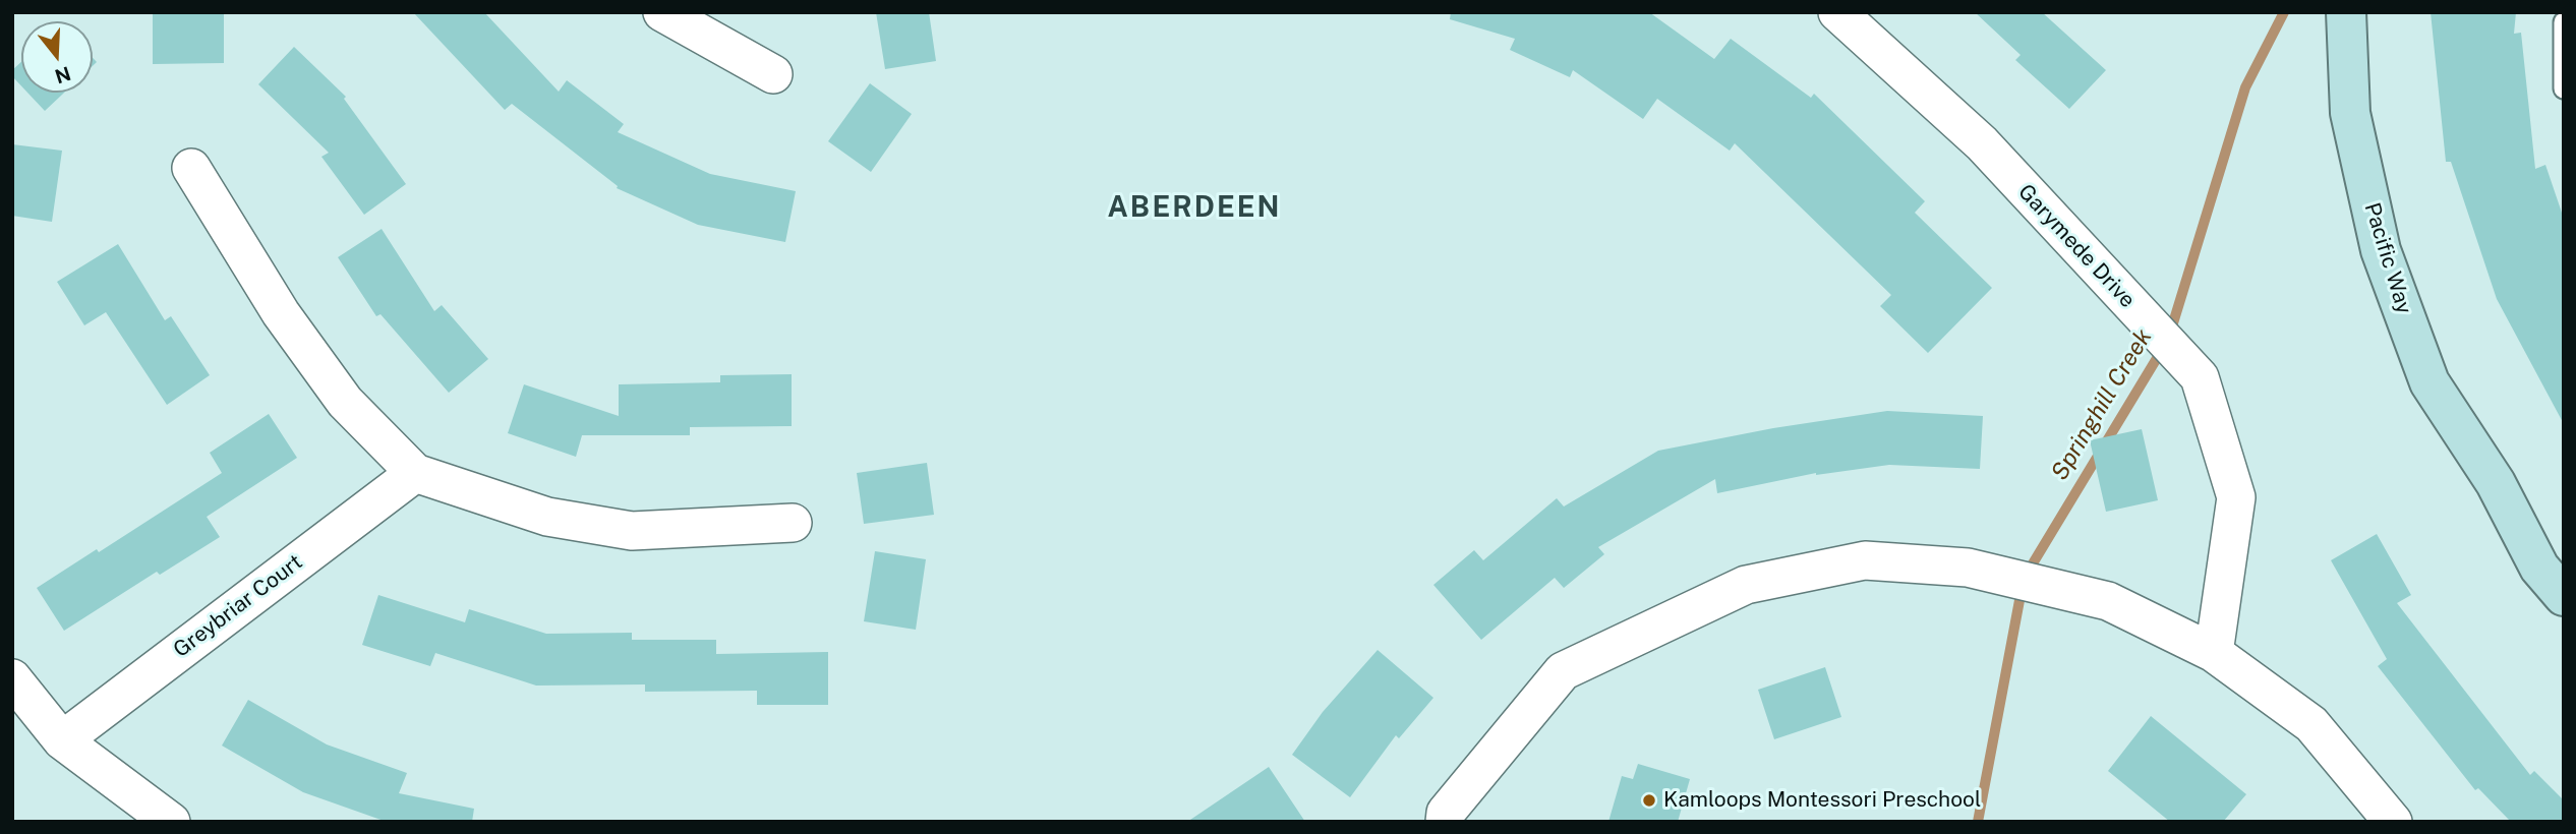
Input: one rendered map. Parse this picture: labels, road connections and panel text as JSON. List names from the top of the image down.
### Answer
{
  "streets": {
    "main road": ["Pacific Way"],
    "street": ["Garymede Drive", "Greybriar Court"]
  },
  "districts": ["ABERDEEN"],
  "water": ["Springhill Creek"],
  "places": ["Kamloops Montessori Preschool"],
  "north": "bottom"
}
